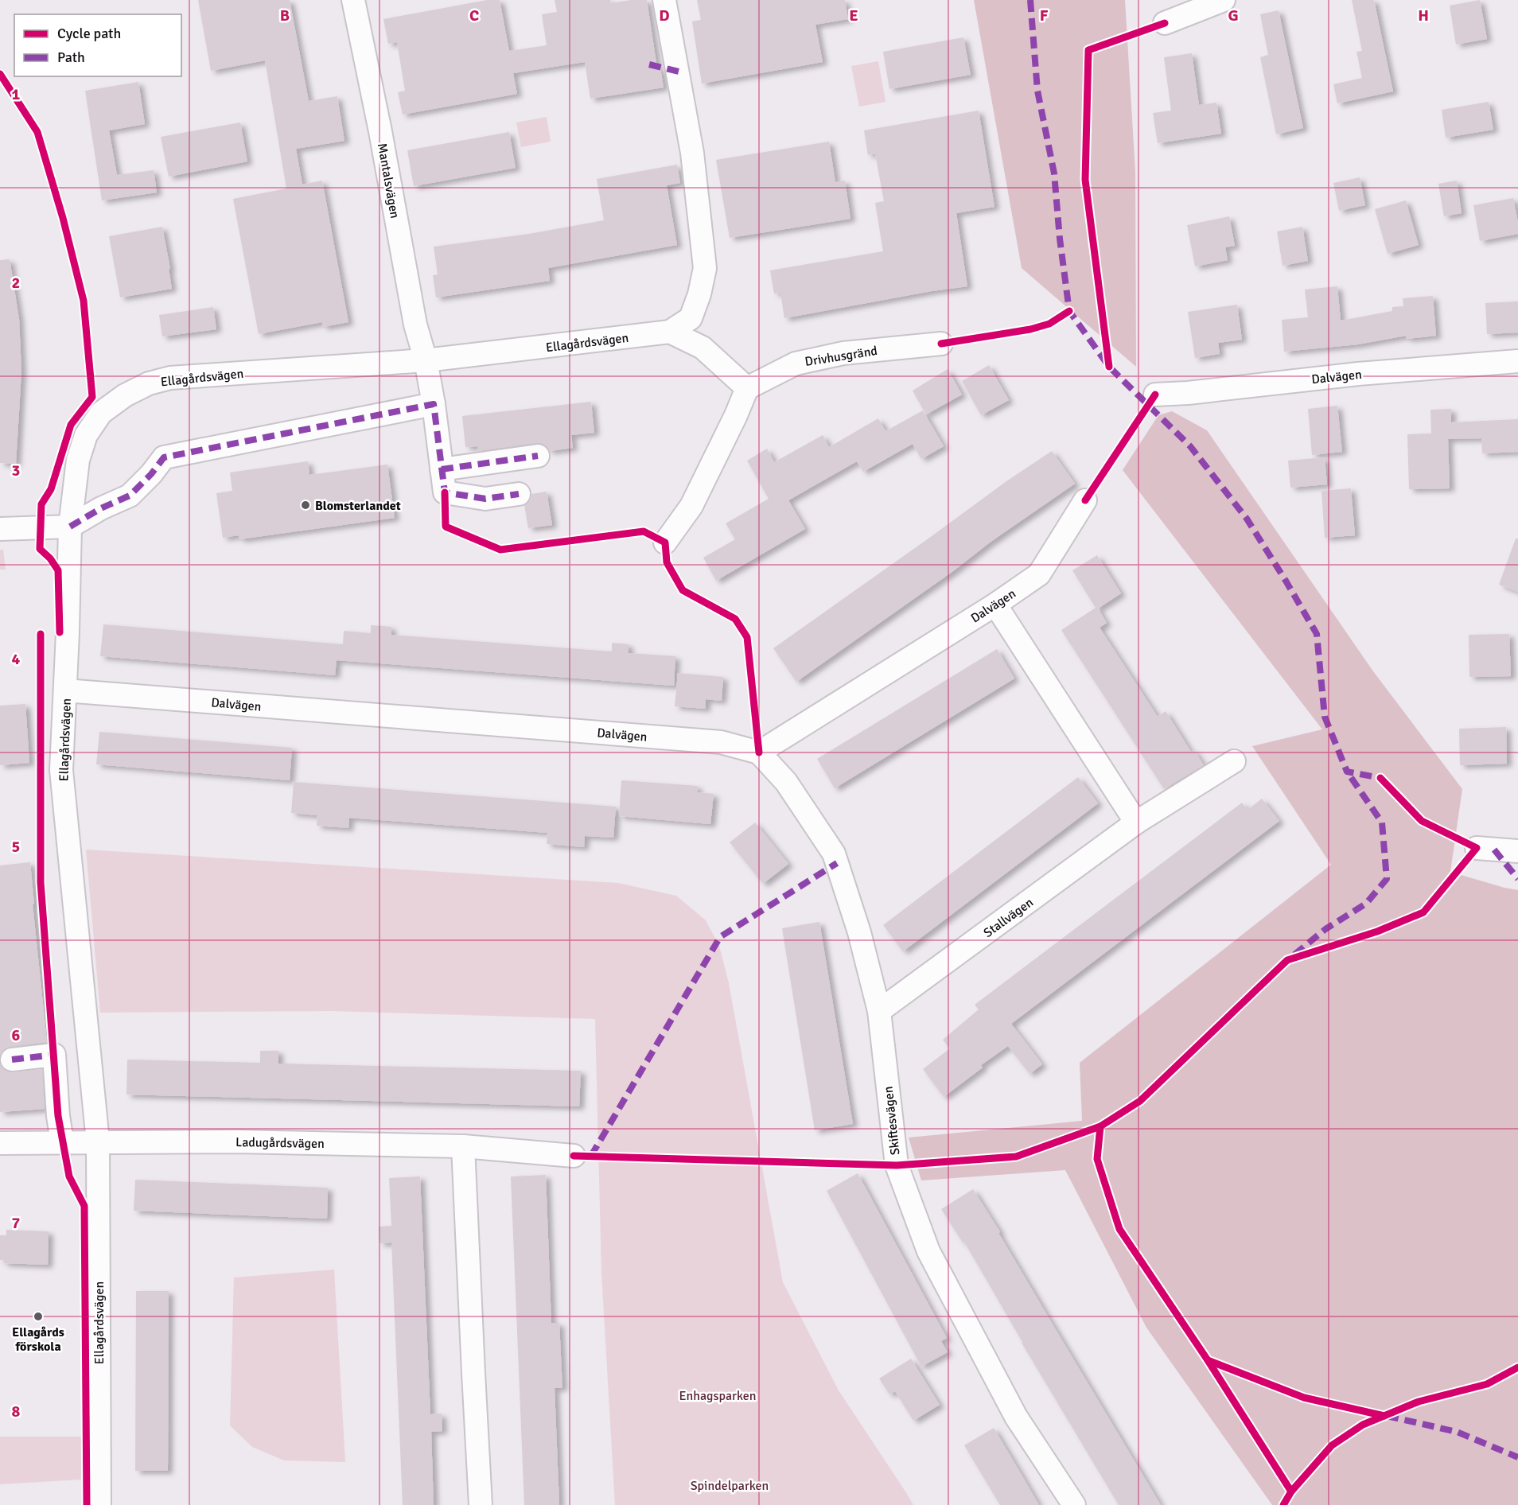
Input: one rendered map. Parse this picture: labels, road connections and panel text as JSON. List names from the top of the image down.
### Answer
{
  "streets": {
    "street": [
      "Mantalsvägen",
      "Ellagårdsvägen",
      "Drivhusgränd",
      "Dalvägen",
      "Stallvägen",
      "Skiftesvägen",
      "Ladugårdsvägen"
    ]
  },
  "crossings": [
    ["Mantalsvägen", "Ellagårdsvägen"],
    ["Ellagårdsvägen", "Dalvägen"],
    ["Ellagårdsvägen", "Ladugårdsvägen"],
    ["Dalvägen", "Skiftesvägen"],
    ["Stallvägen", "Skiftesvägen"]
  ],
  "parks": ["Enhagsparken", "Spindelparken"],
  "places": ["Blomsterlandet", "Ellagårds förskola"],
  "legend": ["Cycle path", "Path"],
  "grid": {
    "columns": [
      "B",
      "C",
      "D",
      "E",
      "F",
      "G",
      "H"
    ],
    "rows": [
      "1",
      "2",
      "3",
      "4",
      "5",
      "6",
      "7",
      "8"
    ]
  }
}
